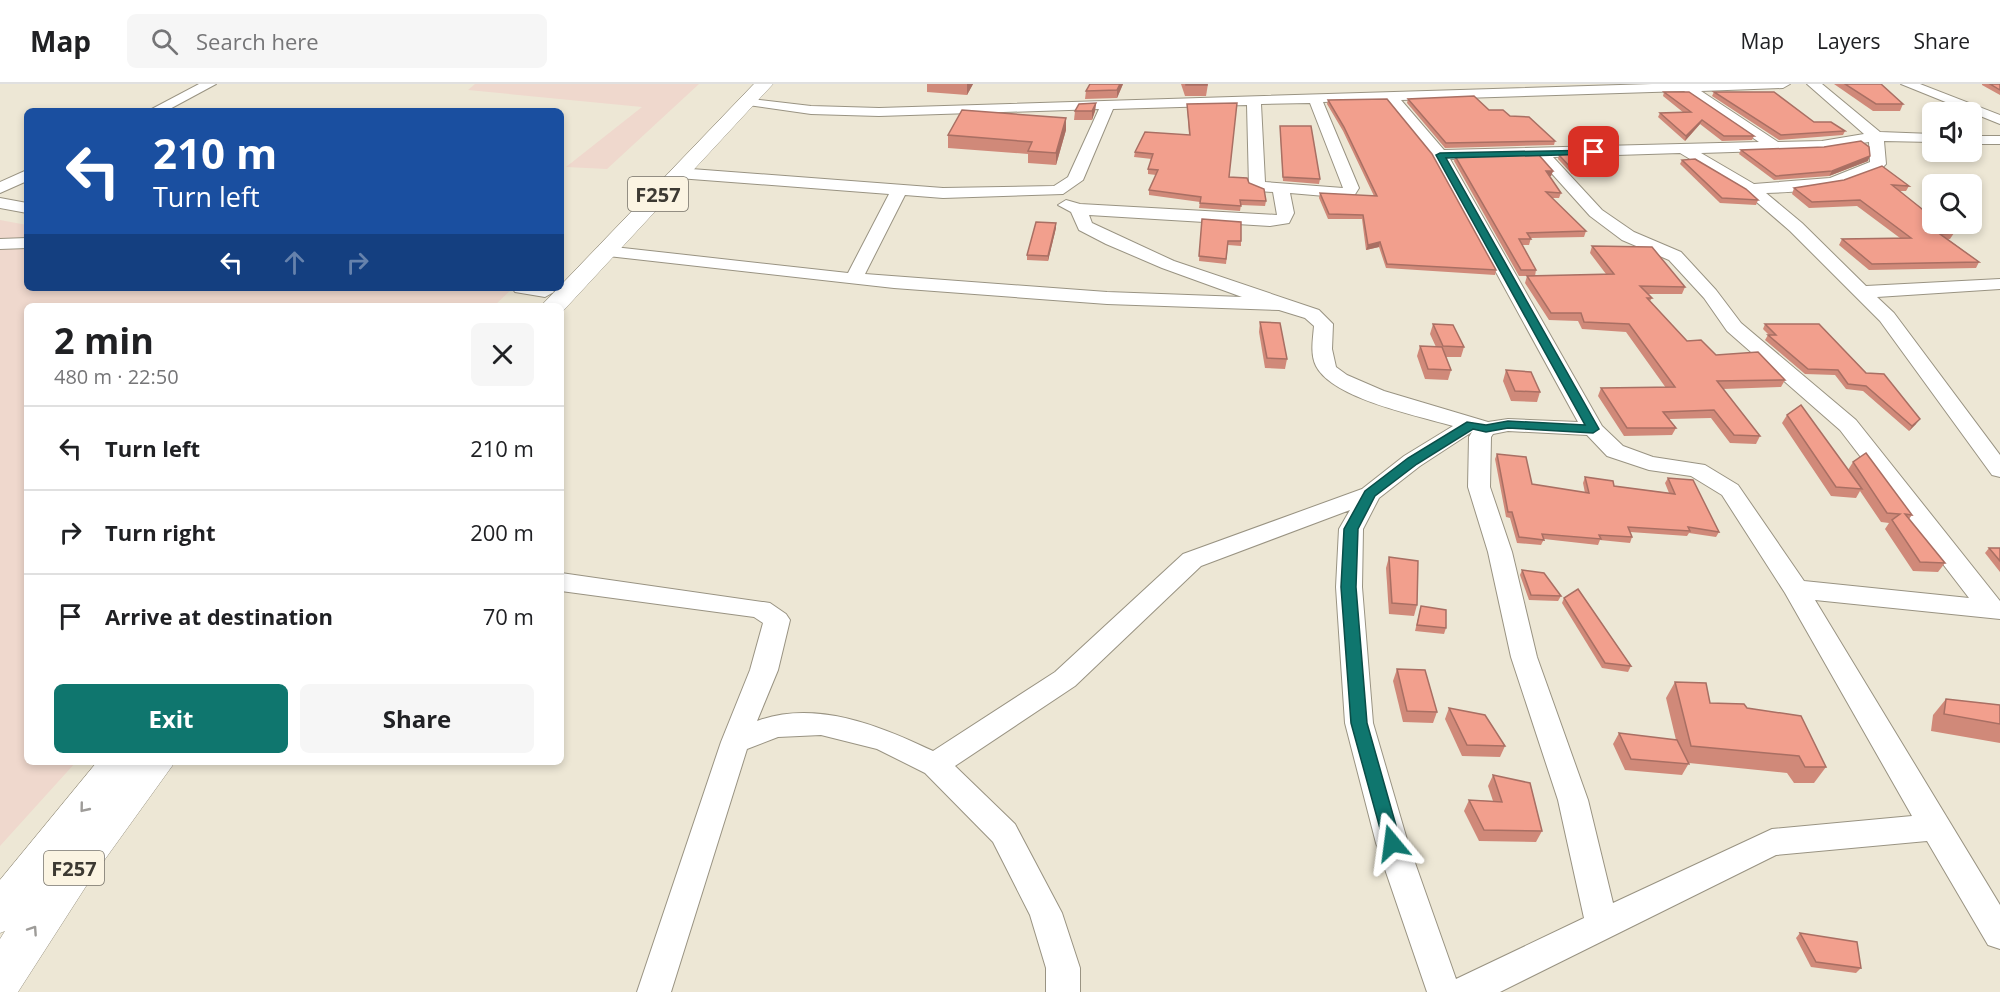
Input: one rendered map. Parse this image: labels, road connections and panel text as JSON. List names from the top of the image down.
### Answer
{
  "streets": {
    "main road": ["F257"]
  },
  "page": {
    "header": "Map",
    "search": "Search here",
    "nav": ["Map", "Layers", "Share"],
    "turn": ["210 m", "Turn left"],
    "heading": ["2 min", "480 m · 22:50"],
    "list": [
      {
        "name": "Turn left",
        "value": "210 m"
      },
      {
        "name": "Turn right",
        "value": "200 m"
      },
      {
        "name": "Arrive at destination",
        "value": "70 m"
      }
    ],
    "buttons": ["Exit", "Share"]
  }
}
